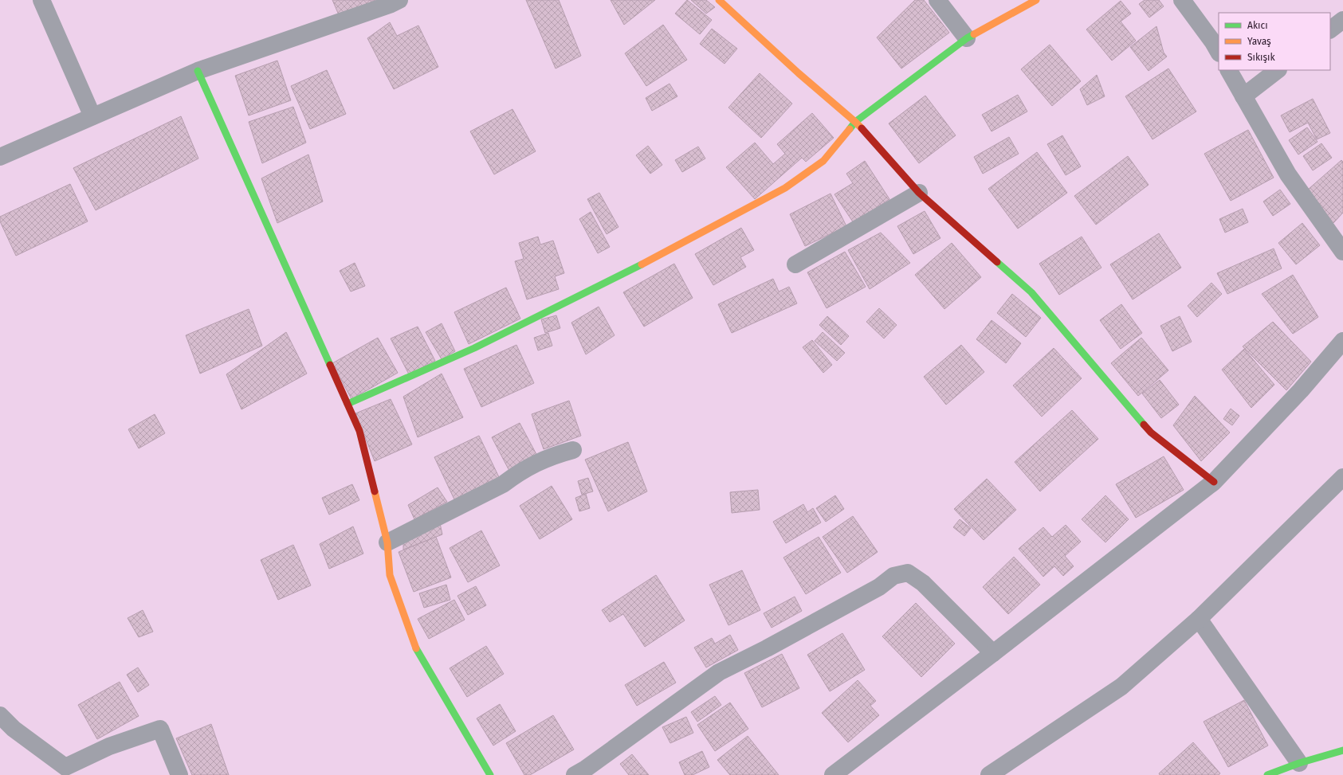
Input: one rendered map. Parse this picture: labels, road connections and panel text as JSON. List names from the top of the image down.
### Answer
{
  "legend": ["Akıcı", "Yavaş", "Sıkışık"]
}
